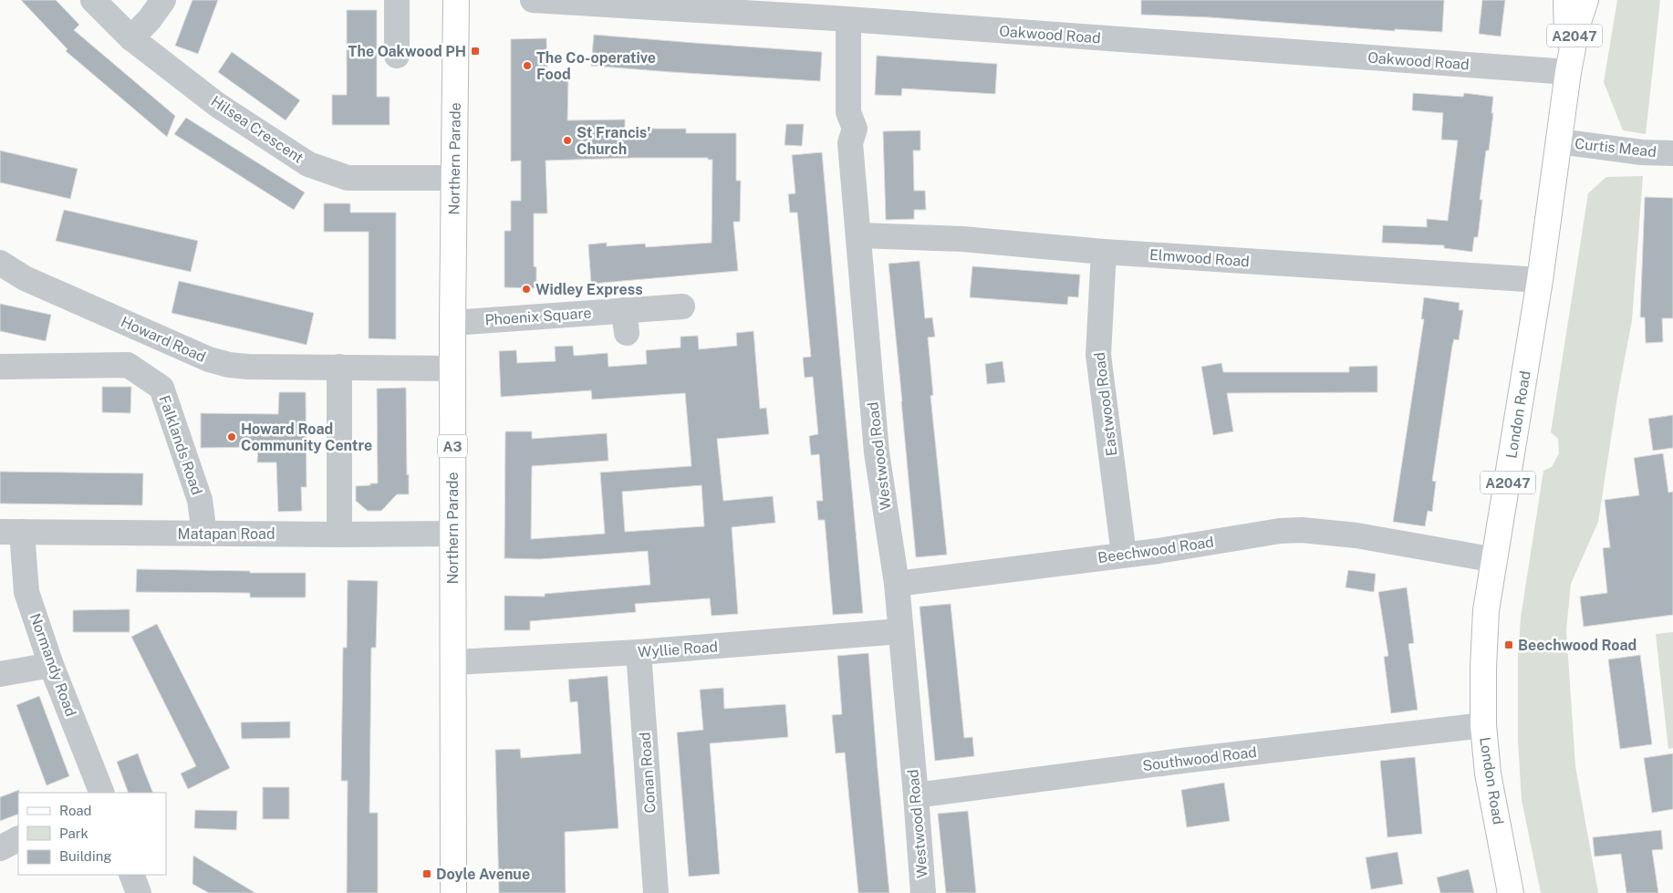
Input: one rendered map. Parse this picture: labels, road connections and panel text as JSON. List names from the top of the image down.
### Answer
{
  "streets": {
    "main road": [
      "A2047",
      "Northern Parade",
      "London Road",
      "A3"
    ],
    "street": [
      "Oakwood Road",
      "Hilsea Crescent",
      "Curtis Mead",
      "Elmwood Road",
      "Phoenix Square",
      "Howard Road",
      "Eastwood Road",
      "Falklands Road",
      "Westwood Road",
      "Matapan Road",
      "Beechwood Road",
      "Wyllie Road",
      "Normandy Road",
      "Southwood Road",
      "Conan Road"
    ]
  },
  "crossings": [
    ["Oakwood Road", "London Road"],
    ["Oakwood Road", "Westwood Road"],
    ["Hilsea Crescent", "Northern Parade"],
    ["Curtis Mead", "London Road"],
    ["Northern Parade", "Phoenix Square"],
    ["Northern Parade", "Howard Road"],
    ["Northern Parade", "Matapan Road"],
    ["Northern Parade", "Wyllie Road"],
    ["Elmwood Road", "Eastwood Road"],
    ["Elmwood Road", "London Road"],
    ["Elmwood Road", "Westwood Road"],
    ["Eastwood Road", "Beechwood Road"],
    ["London Road", "Beechwood Road"],
    ["London Road", "Southwood Road"],
    ["Falklands Road", "Matapan Road"],
    ["Westwood Road", "Beechwood Road"],
    ["Westwood Road", "Wyllie Road"],
    ["Westwood Road", "Southwood Road"],
    ["Matapan Road", "Normandy Road"],
    ["Wyllie Road", "Conan Road"]
  ],
  "places": {
    "transit": ["The Oakwood PH", "Beechwood Road", "Doyle Avenue"],
    "other": [
      "The Co-operative Food",
      "St Francis' Church",
      "Widley Express",
      "Howard Road Community Centre"
    ]
  },
  "legend": ["Road", "Park", "Building"]
}
